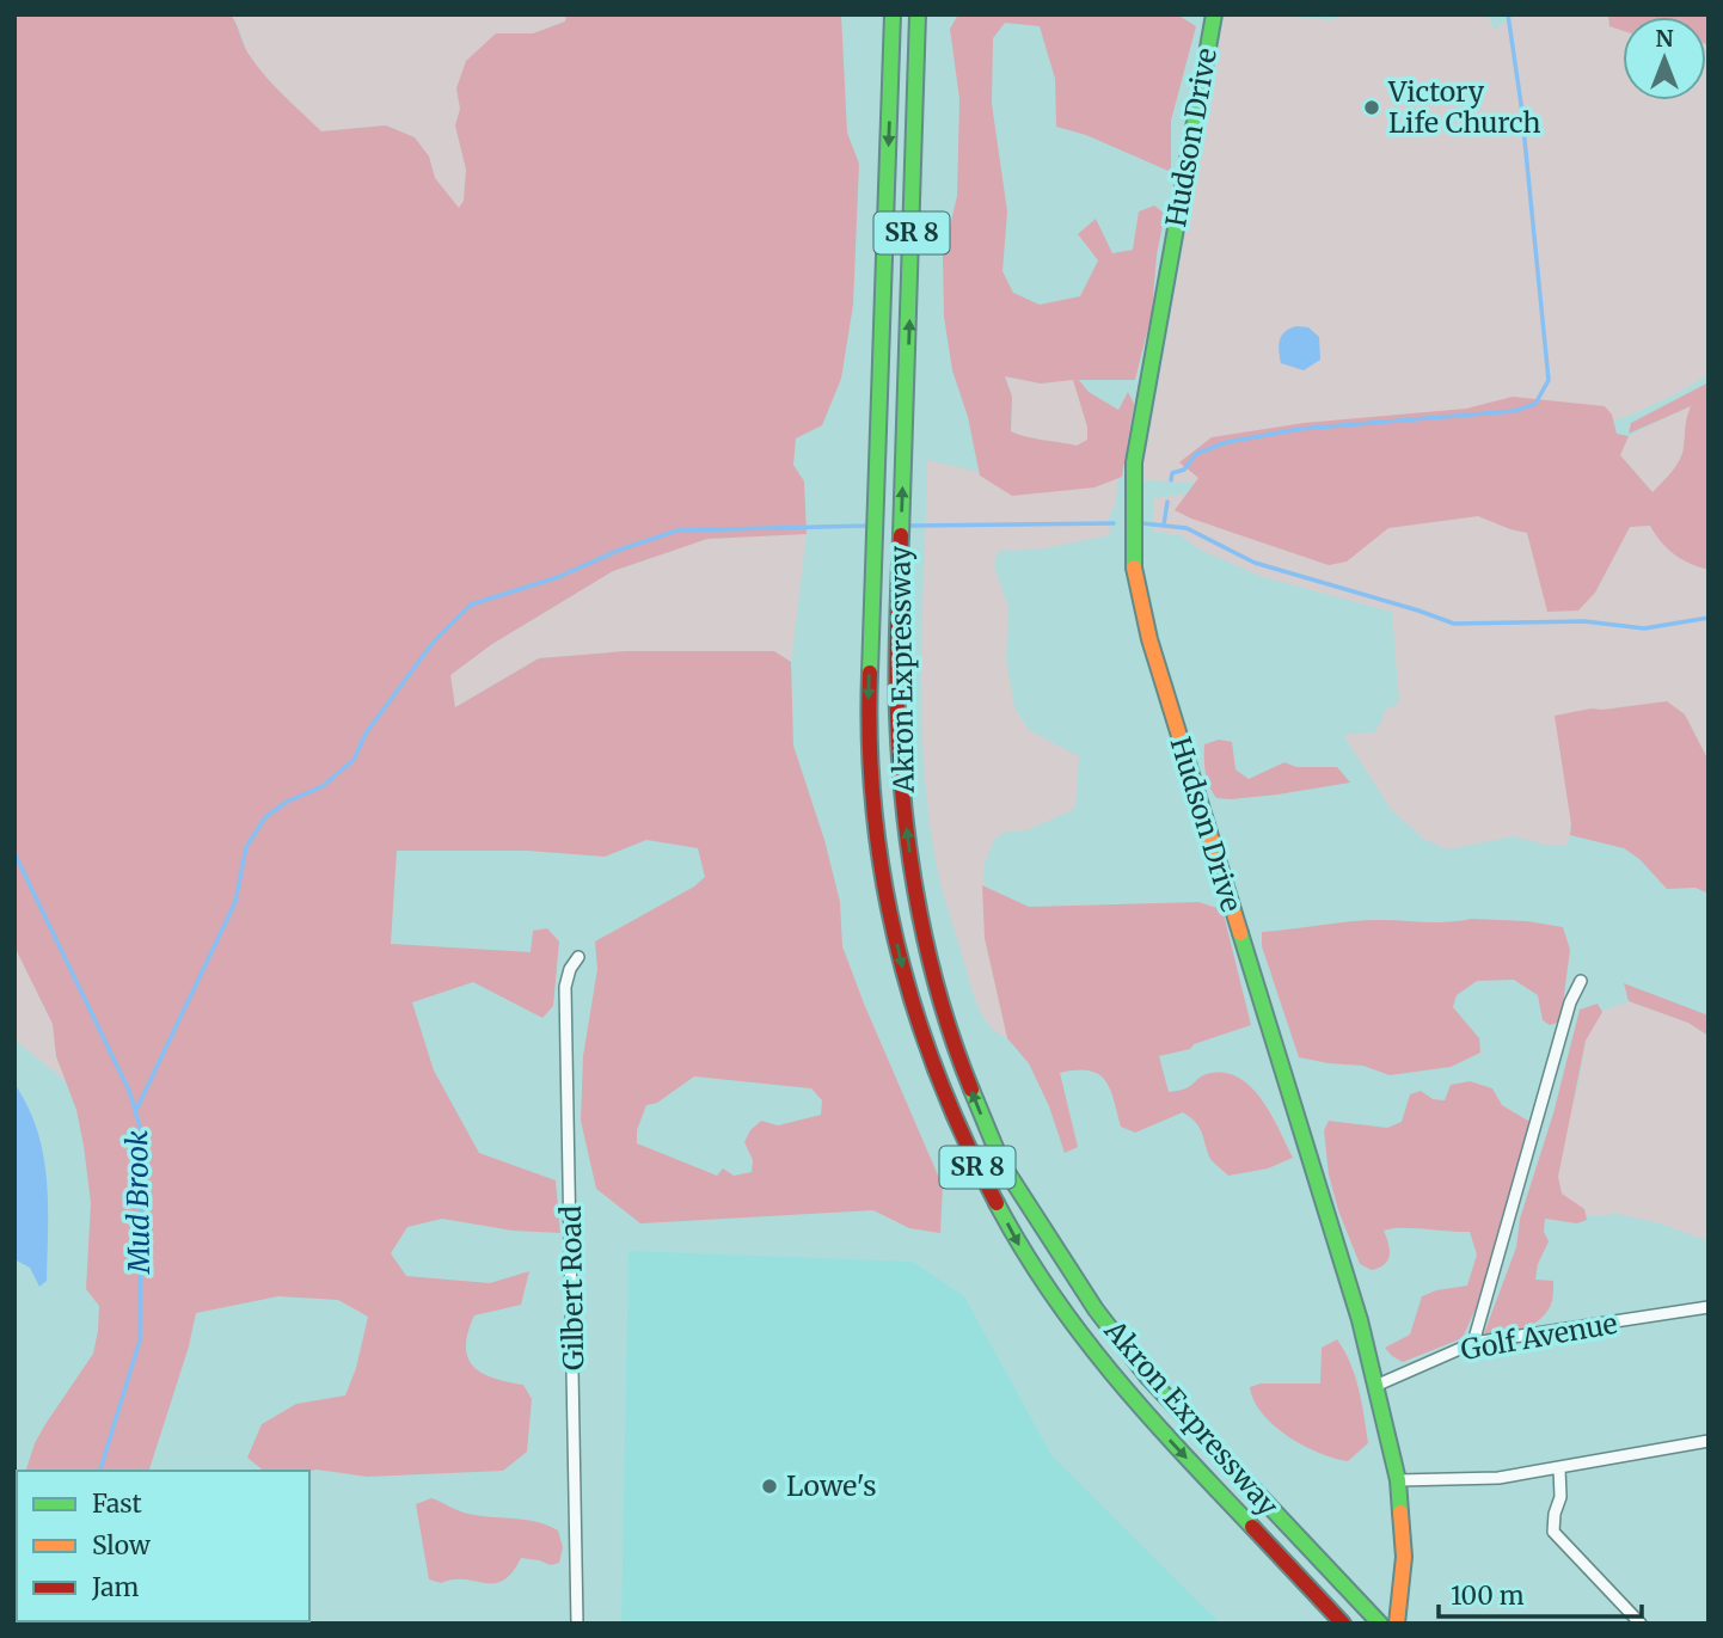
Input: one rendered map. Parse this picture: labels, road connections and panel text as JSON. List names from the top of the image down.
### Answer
{
  "streets": {
    "main road": ["Hudson Drive", "SR 8", "Akron Expressway"],
    "street": ["Gilbert Road", "Golf Avenue"]
  },
  "crossings": [
    ["Hudson Drive", "Golf Avenue"]
  ],
  "water": ["Mud Brook"],
  "places": ["Victory Life Church", "Lowe's"],
  "legend": ["Fast", "Slow", "Jam"],
  "scale_bar": "100 m",
  "north": "top"
}
